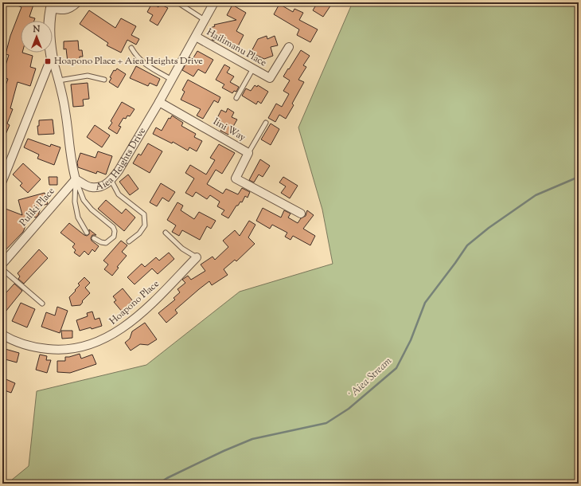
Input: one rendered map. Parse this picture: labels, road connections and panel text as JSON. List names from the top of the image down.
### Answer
{
  "streets": {
    "street": [
      "Hailimanu Place",
      "Iini Way",
      "Aiea Heights Drive",
      "Puliki Place",
      "Hoapono Place"
    ]
  },
  "crossings": [
    ["Hailimanu Place", "Aiea Heights Drive"],
    ["Iini Way", "Aiea Heights Drive"],
    ["Aiea Heights Drive", "Puliki Place"]
  ],
  "water": ["ʻAiea Stream"],
  "places": {
    "transit": ["Hoapono Place + Aiea Heights Drive"]
  },
  "north": "top"
}
